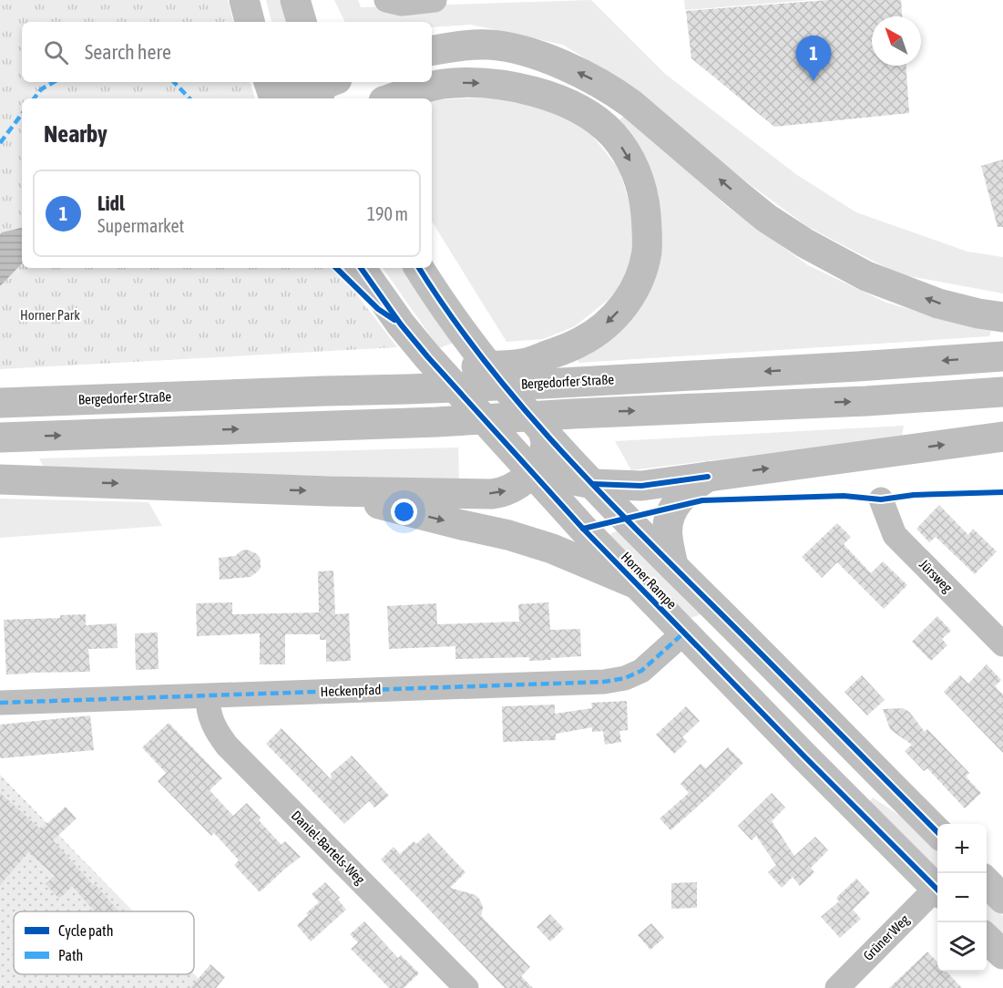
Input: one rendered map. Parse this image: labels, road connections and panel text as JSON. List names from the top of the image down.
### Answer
{
  "streets": {
    "main road": ["Bergedorfer Straße", "Horner Rampe"],
    "street": [
      "Jürsweg",
      "Heckenpfad",
      "Daniel-Bartels-Weg",
      "Grüner Weg"
    ]
  },
  "crossings": [
    ["Horner Rampe", "Heckenpfad"],
    ["Heckenpfad", "Daniel-Bartels-Weg"]
  ],
  "parks": ["Horner Park"],
  "legend": ["Cycle path", "Path"],
  "north": "top left",
  "page": {
    "search": "Search here",
    "pins": "1",
    "heading": "Nearby",
    "list": [
      {
        "mark": "1",
        "name": "Lidl",
        "note": "Supermarket",
        "value": "190 m"
      }
    ],
    "map_buttons": ["+", "−"]
  }
}
